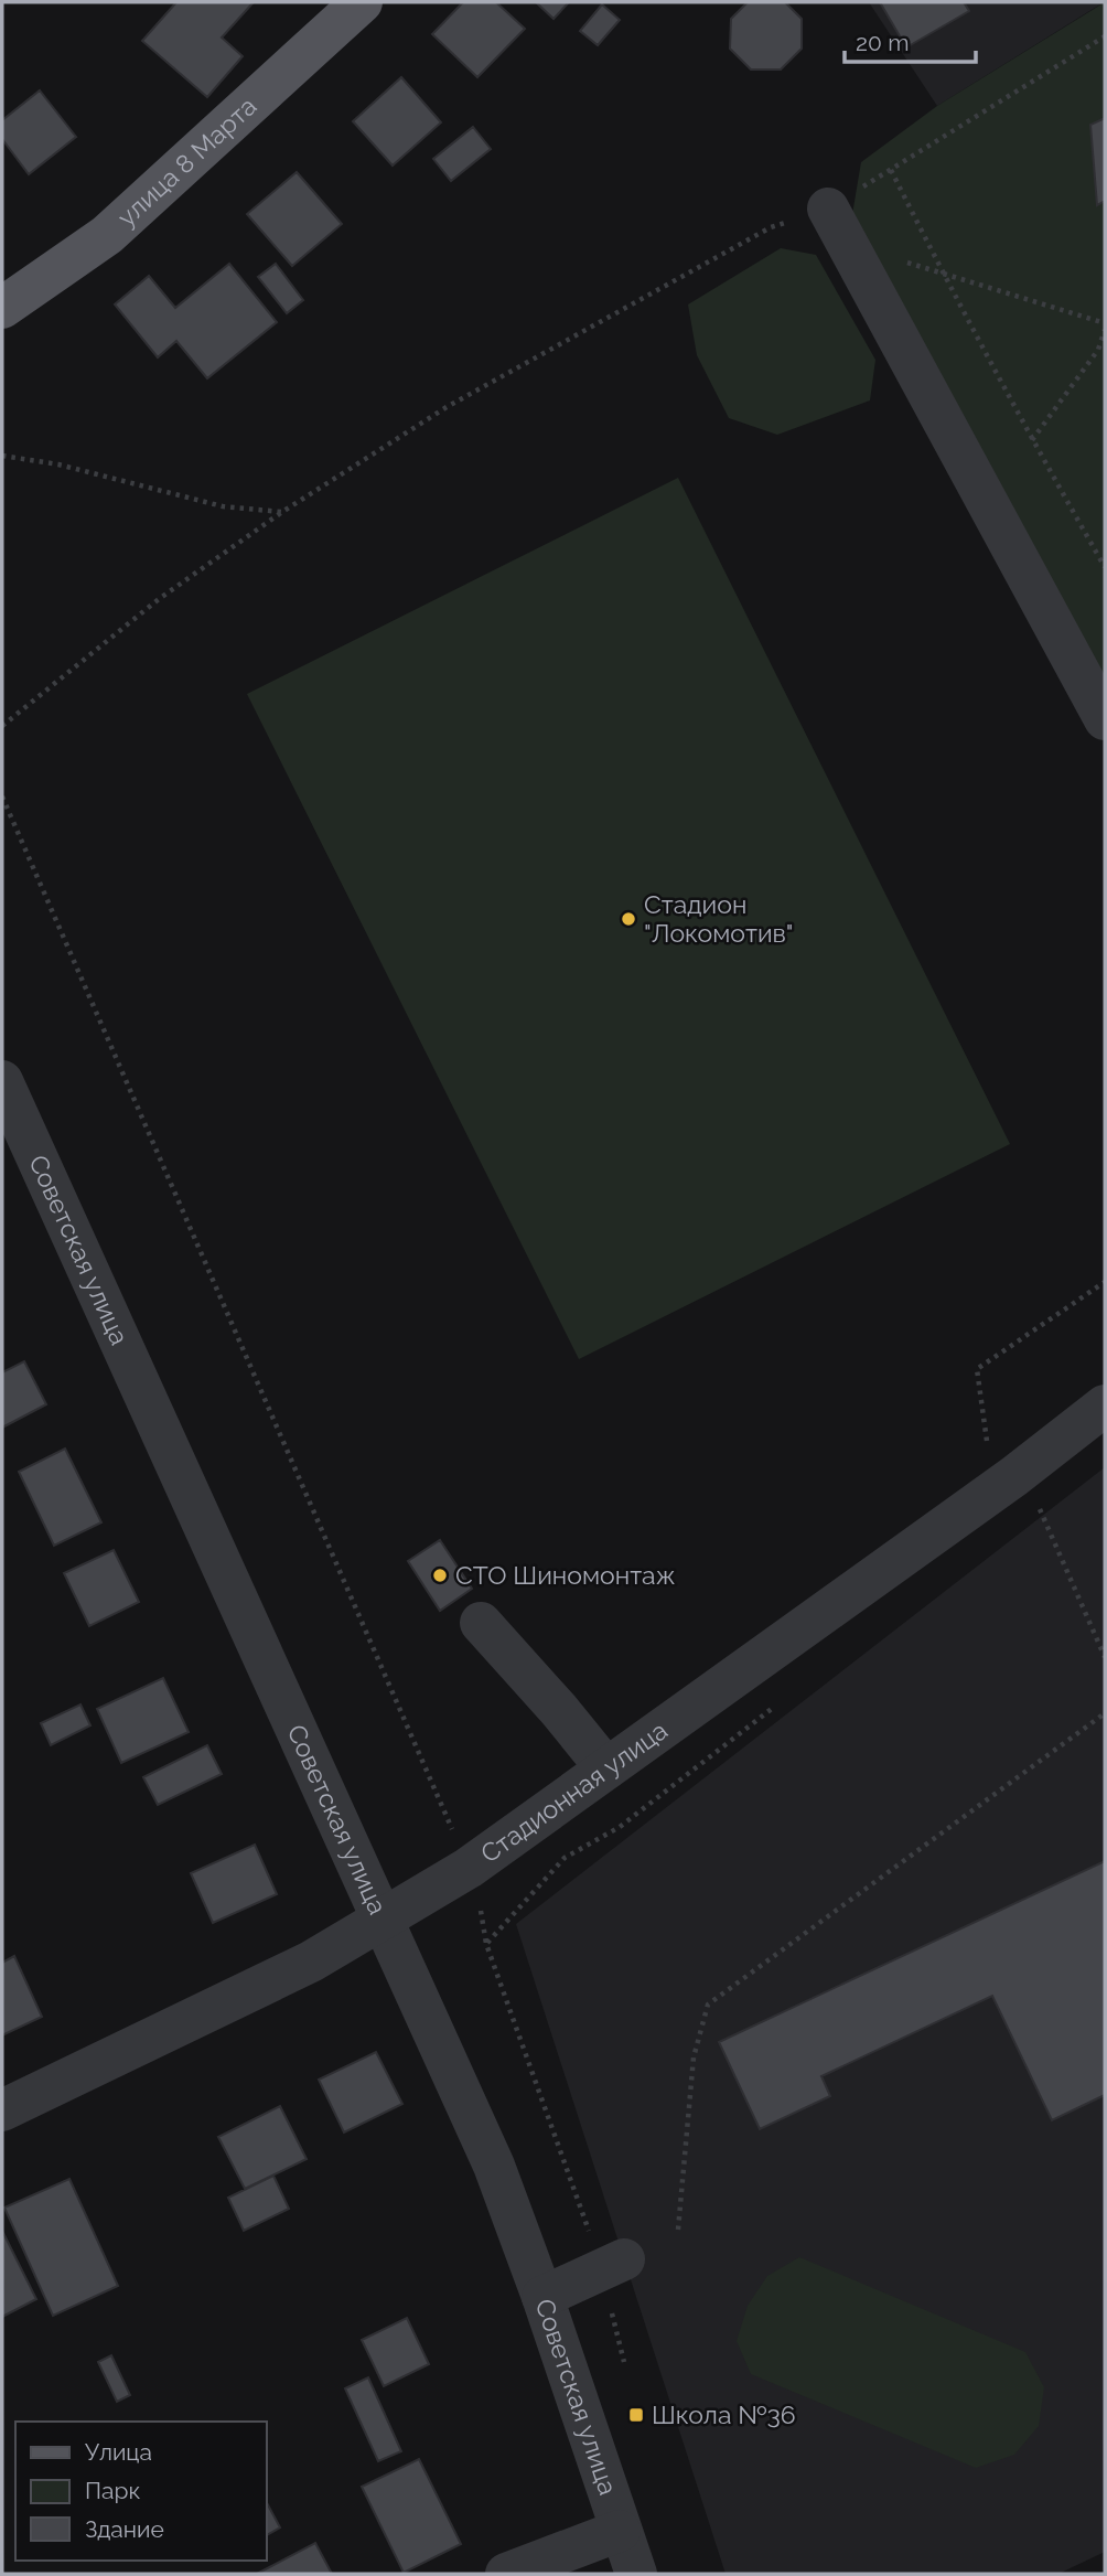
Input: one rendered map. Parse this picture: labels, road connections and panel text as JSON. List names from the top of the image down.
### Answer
{
  "streets": {
    "main road": ["улица 8 Марта"],
    "street": ["Советская улица", "Стадионная улица"]
  },
  "crossings": [
    ["Советская улица", "Стадионная улица"]
  ],
  "places": {
    "other": ["Стадион \"Локомотив\"", "СТО Шиномонтаж"],
    "transit": ["Школа №36"]
  },
  "legend": ["Улица", "Парк", "Здание"],
  "scale_bar": "20 m"
}
